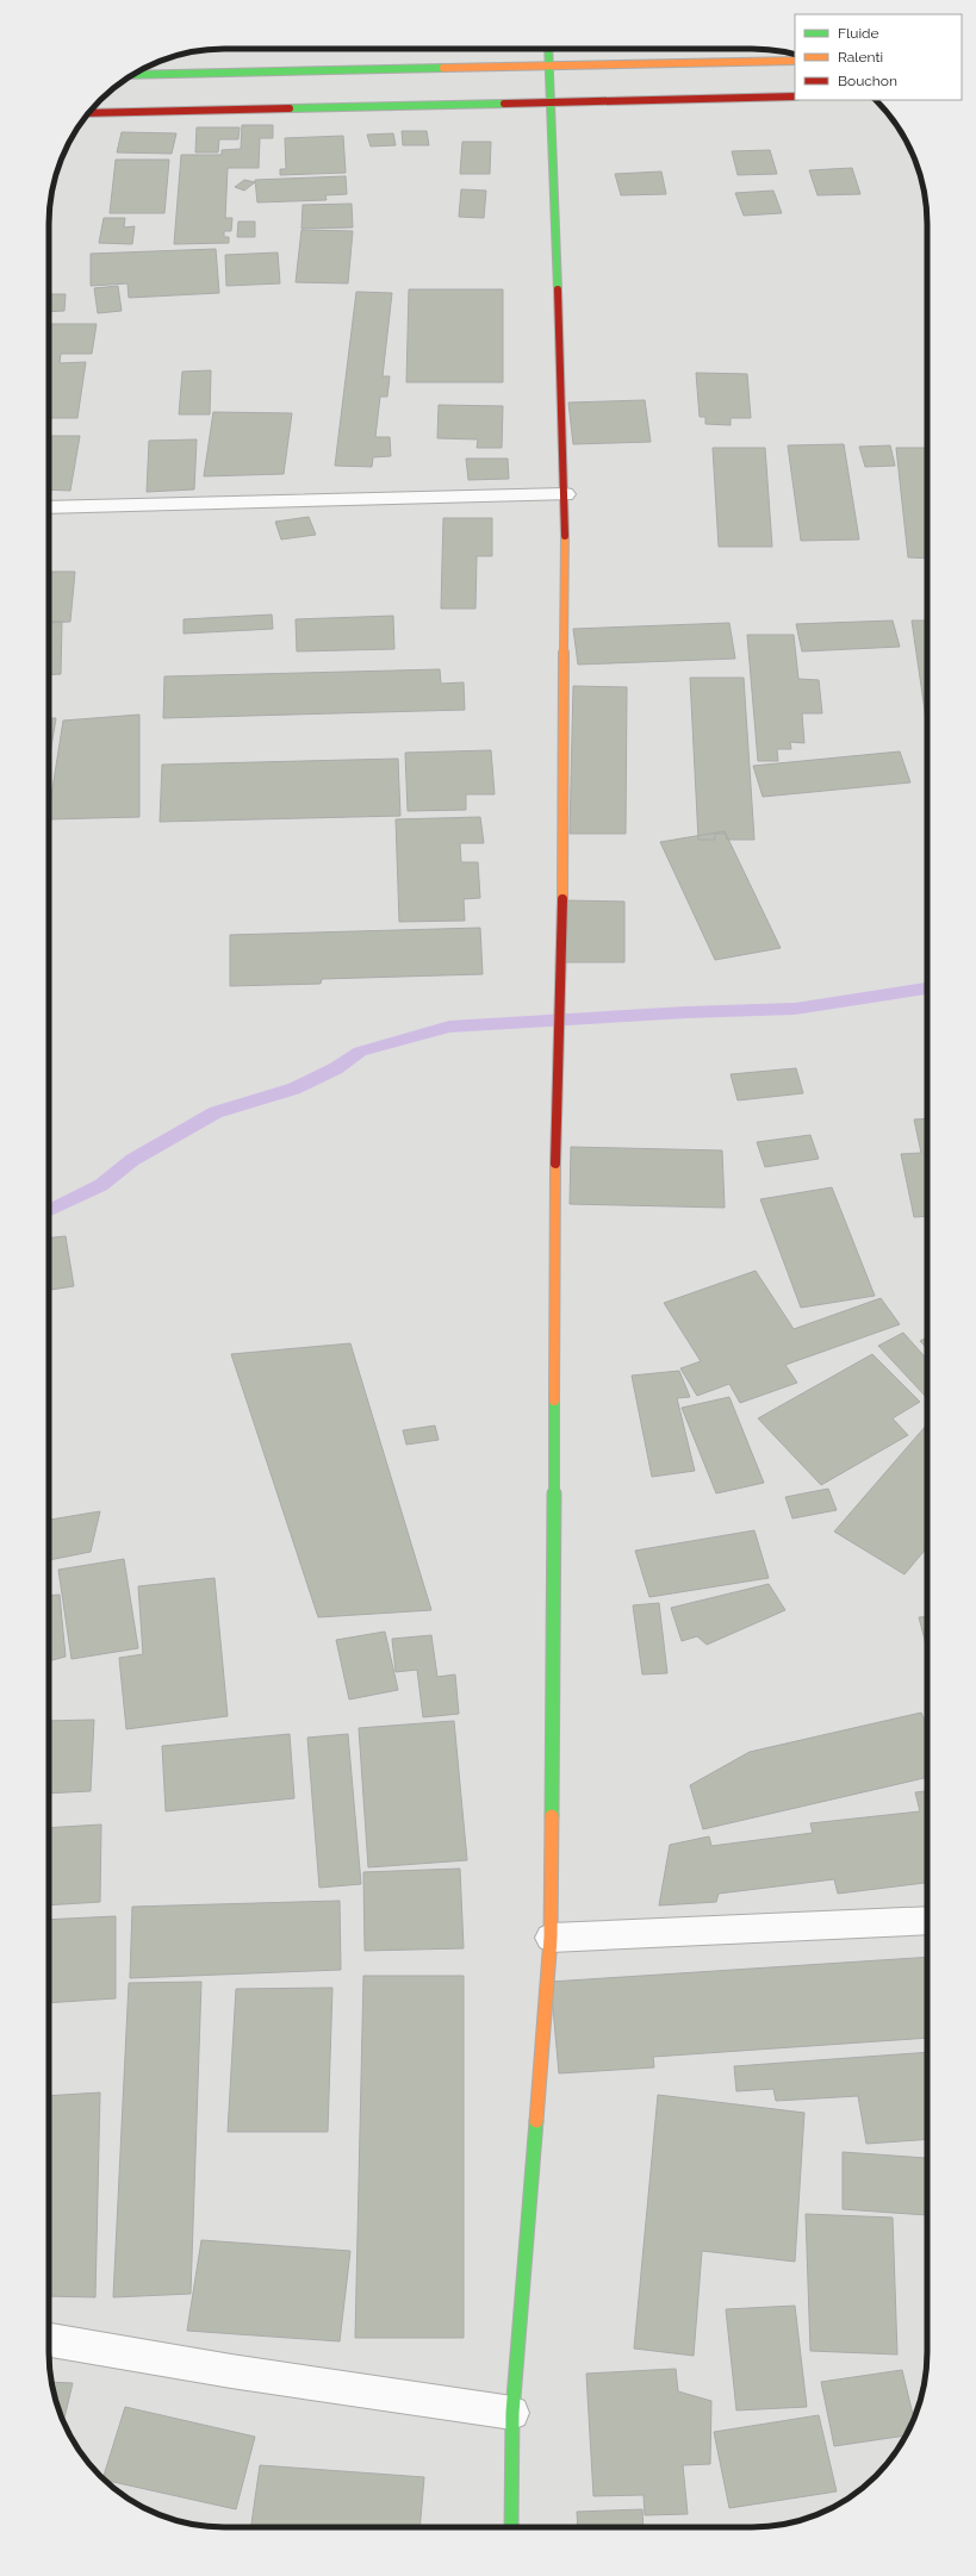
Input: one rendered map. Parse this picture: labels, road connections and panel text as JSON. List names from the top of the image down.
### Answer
{
  "legend": ["Fluide", "Ralenti", "Bouchon"]
}
